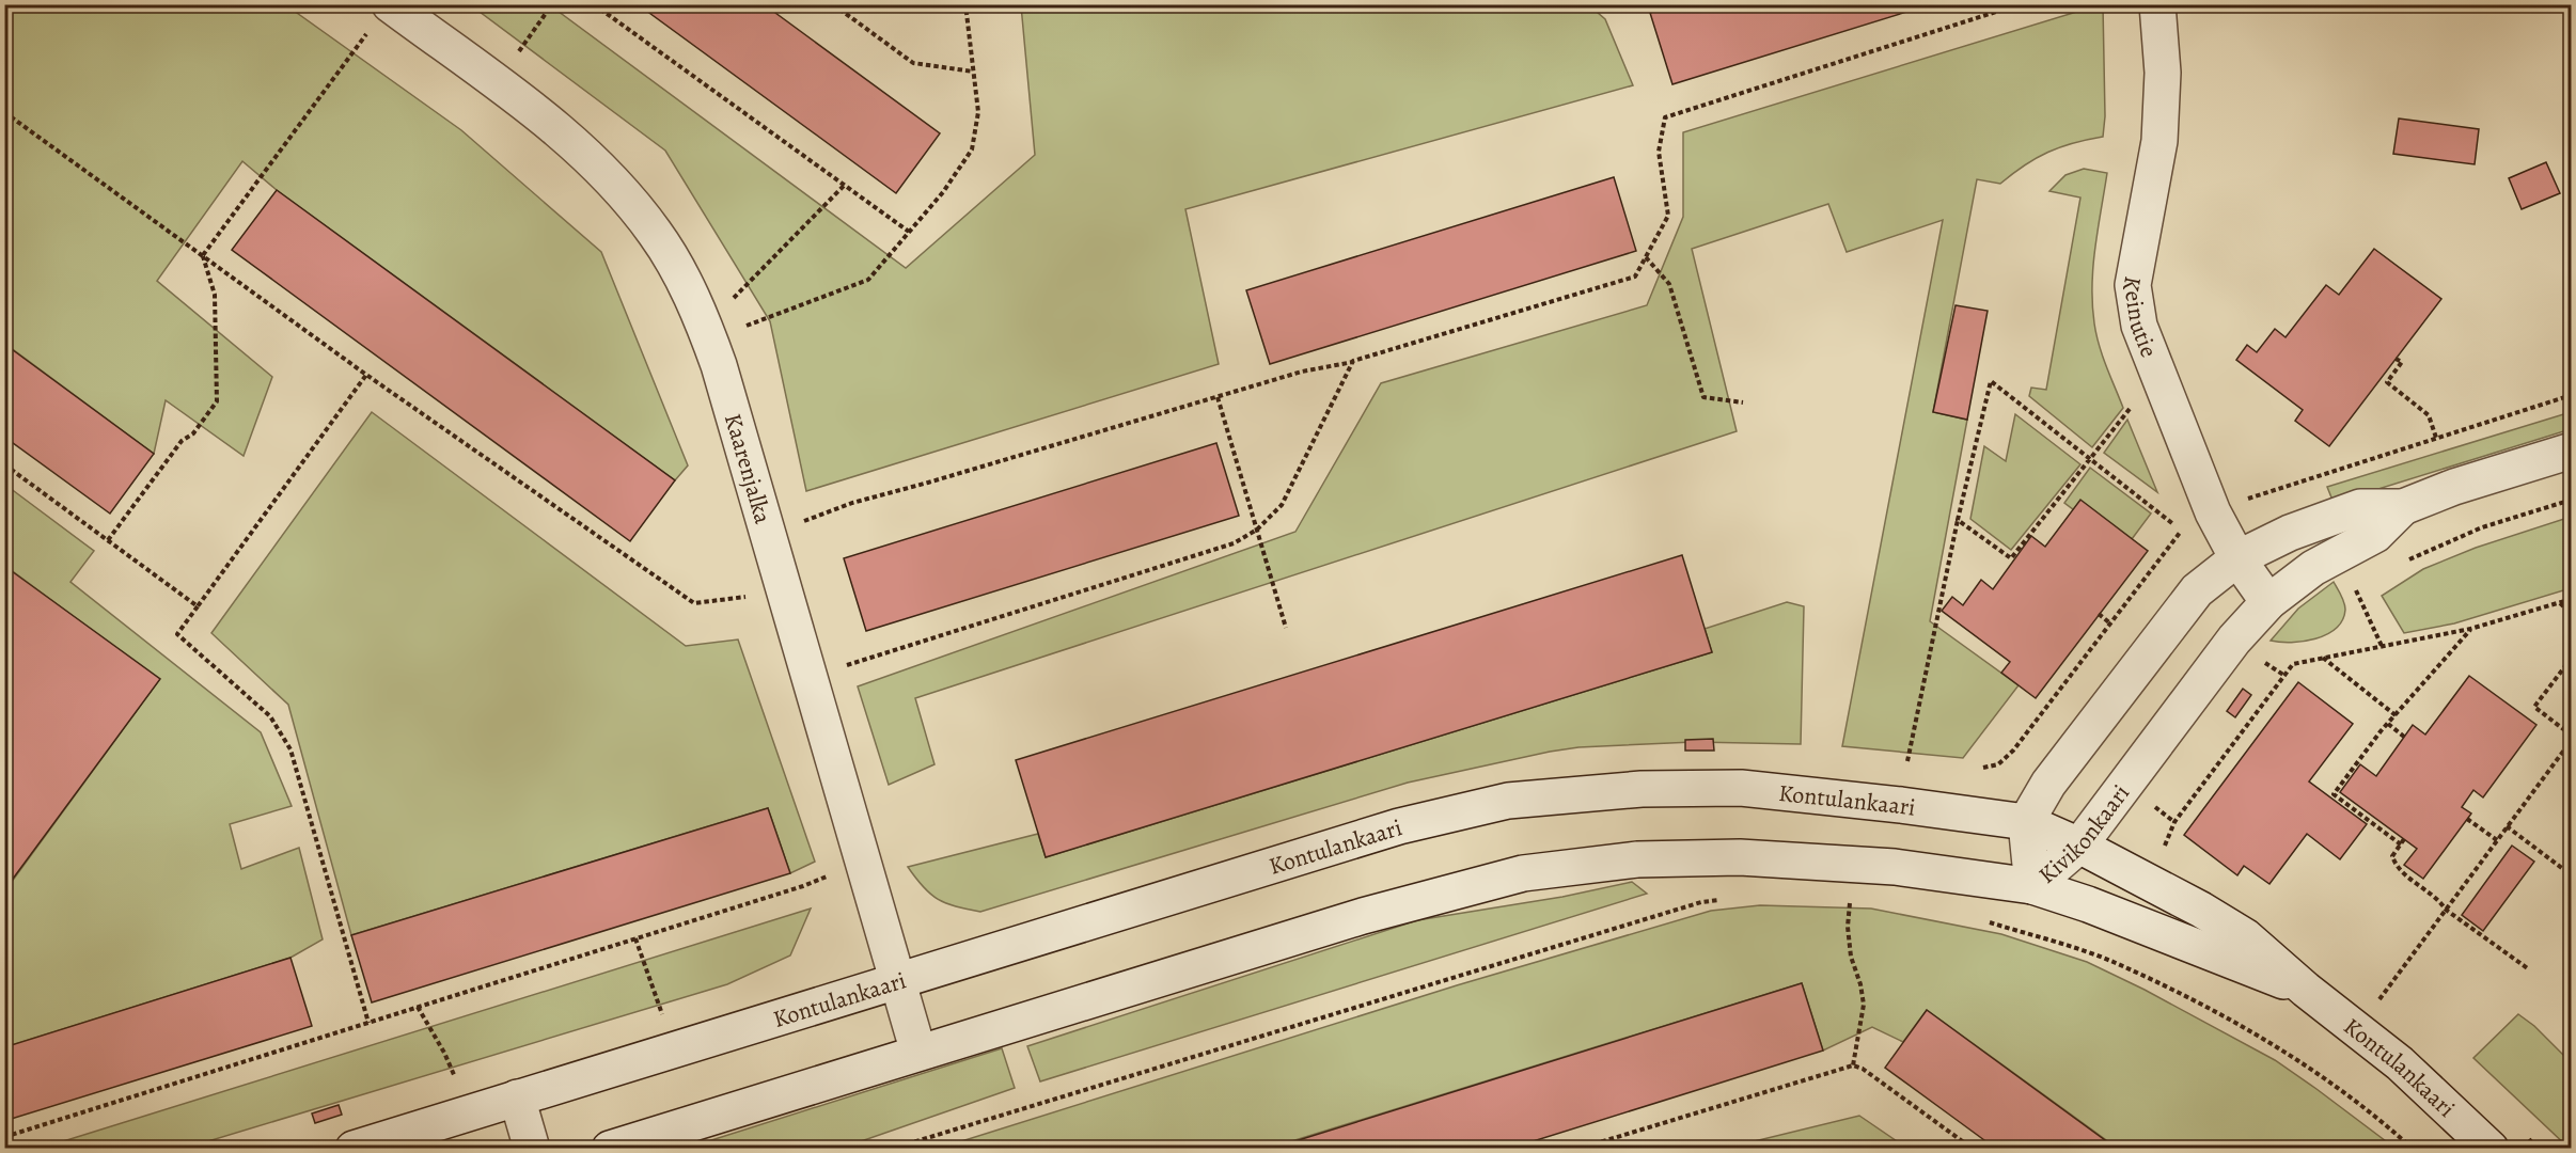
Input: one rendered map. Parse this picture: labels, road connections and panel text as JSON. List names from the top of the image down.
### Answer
{
  "streets": {
    "main road": [
      "Keinutie",
      "Kaarenjalka",
      "Kontulankaari",
      "Kivikonkaari"
    ]
  },
  "crossings": [
    ["Keinutie", "Kivikonkaari"],
    ["Kaarenjalka", "Kontulankaari"],
    ["Kontulankaari", "Kivikonkaari"]
  ]
}
